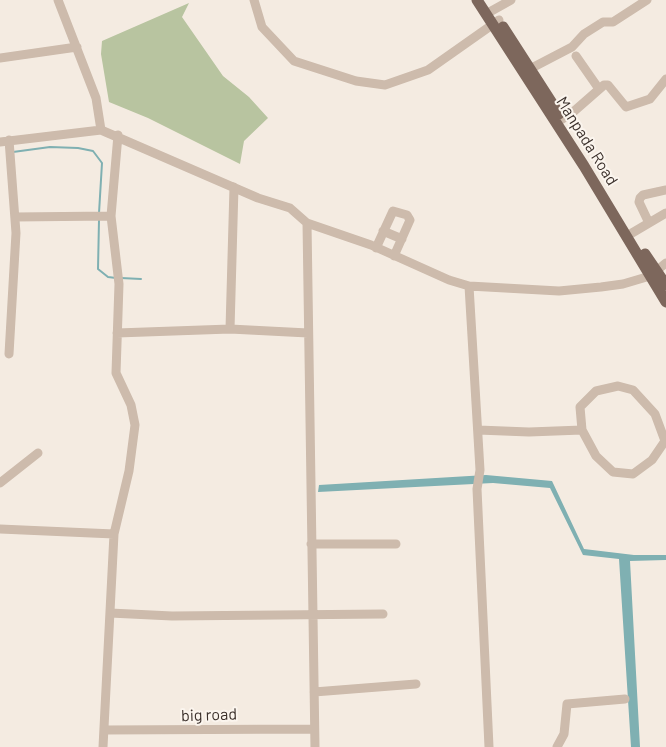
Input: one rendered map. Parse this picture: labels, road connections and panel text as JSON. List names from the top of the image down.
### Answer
{
  "streets": {
    "main road": ["Manpada Road"],
    "street": ["big road"]
  }
}
